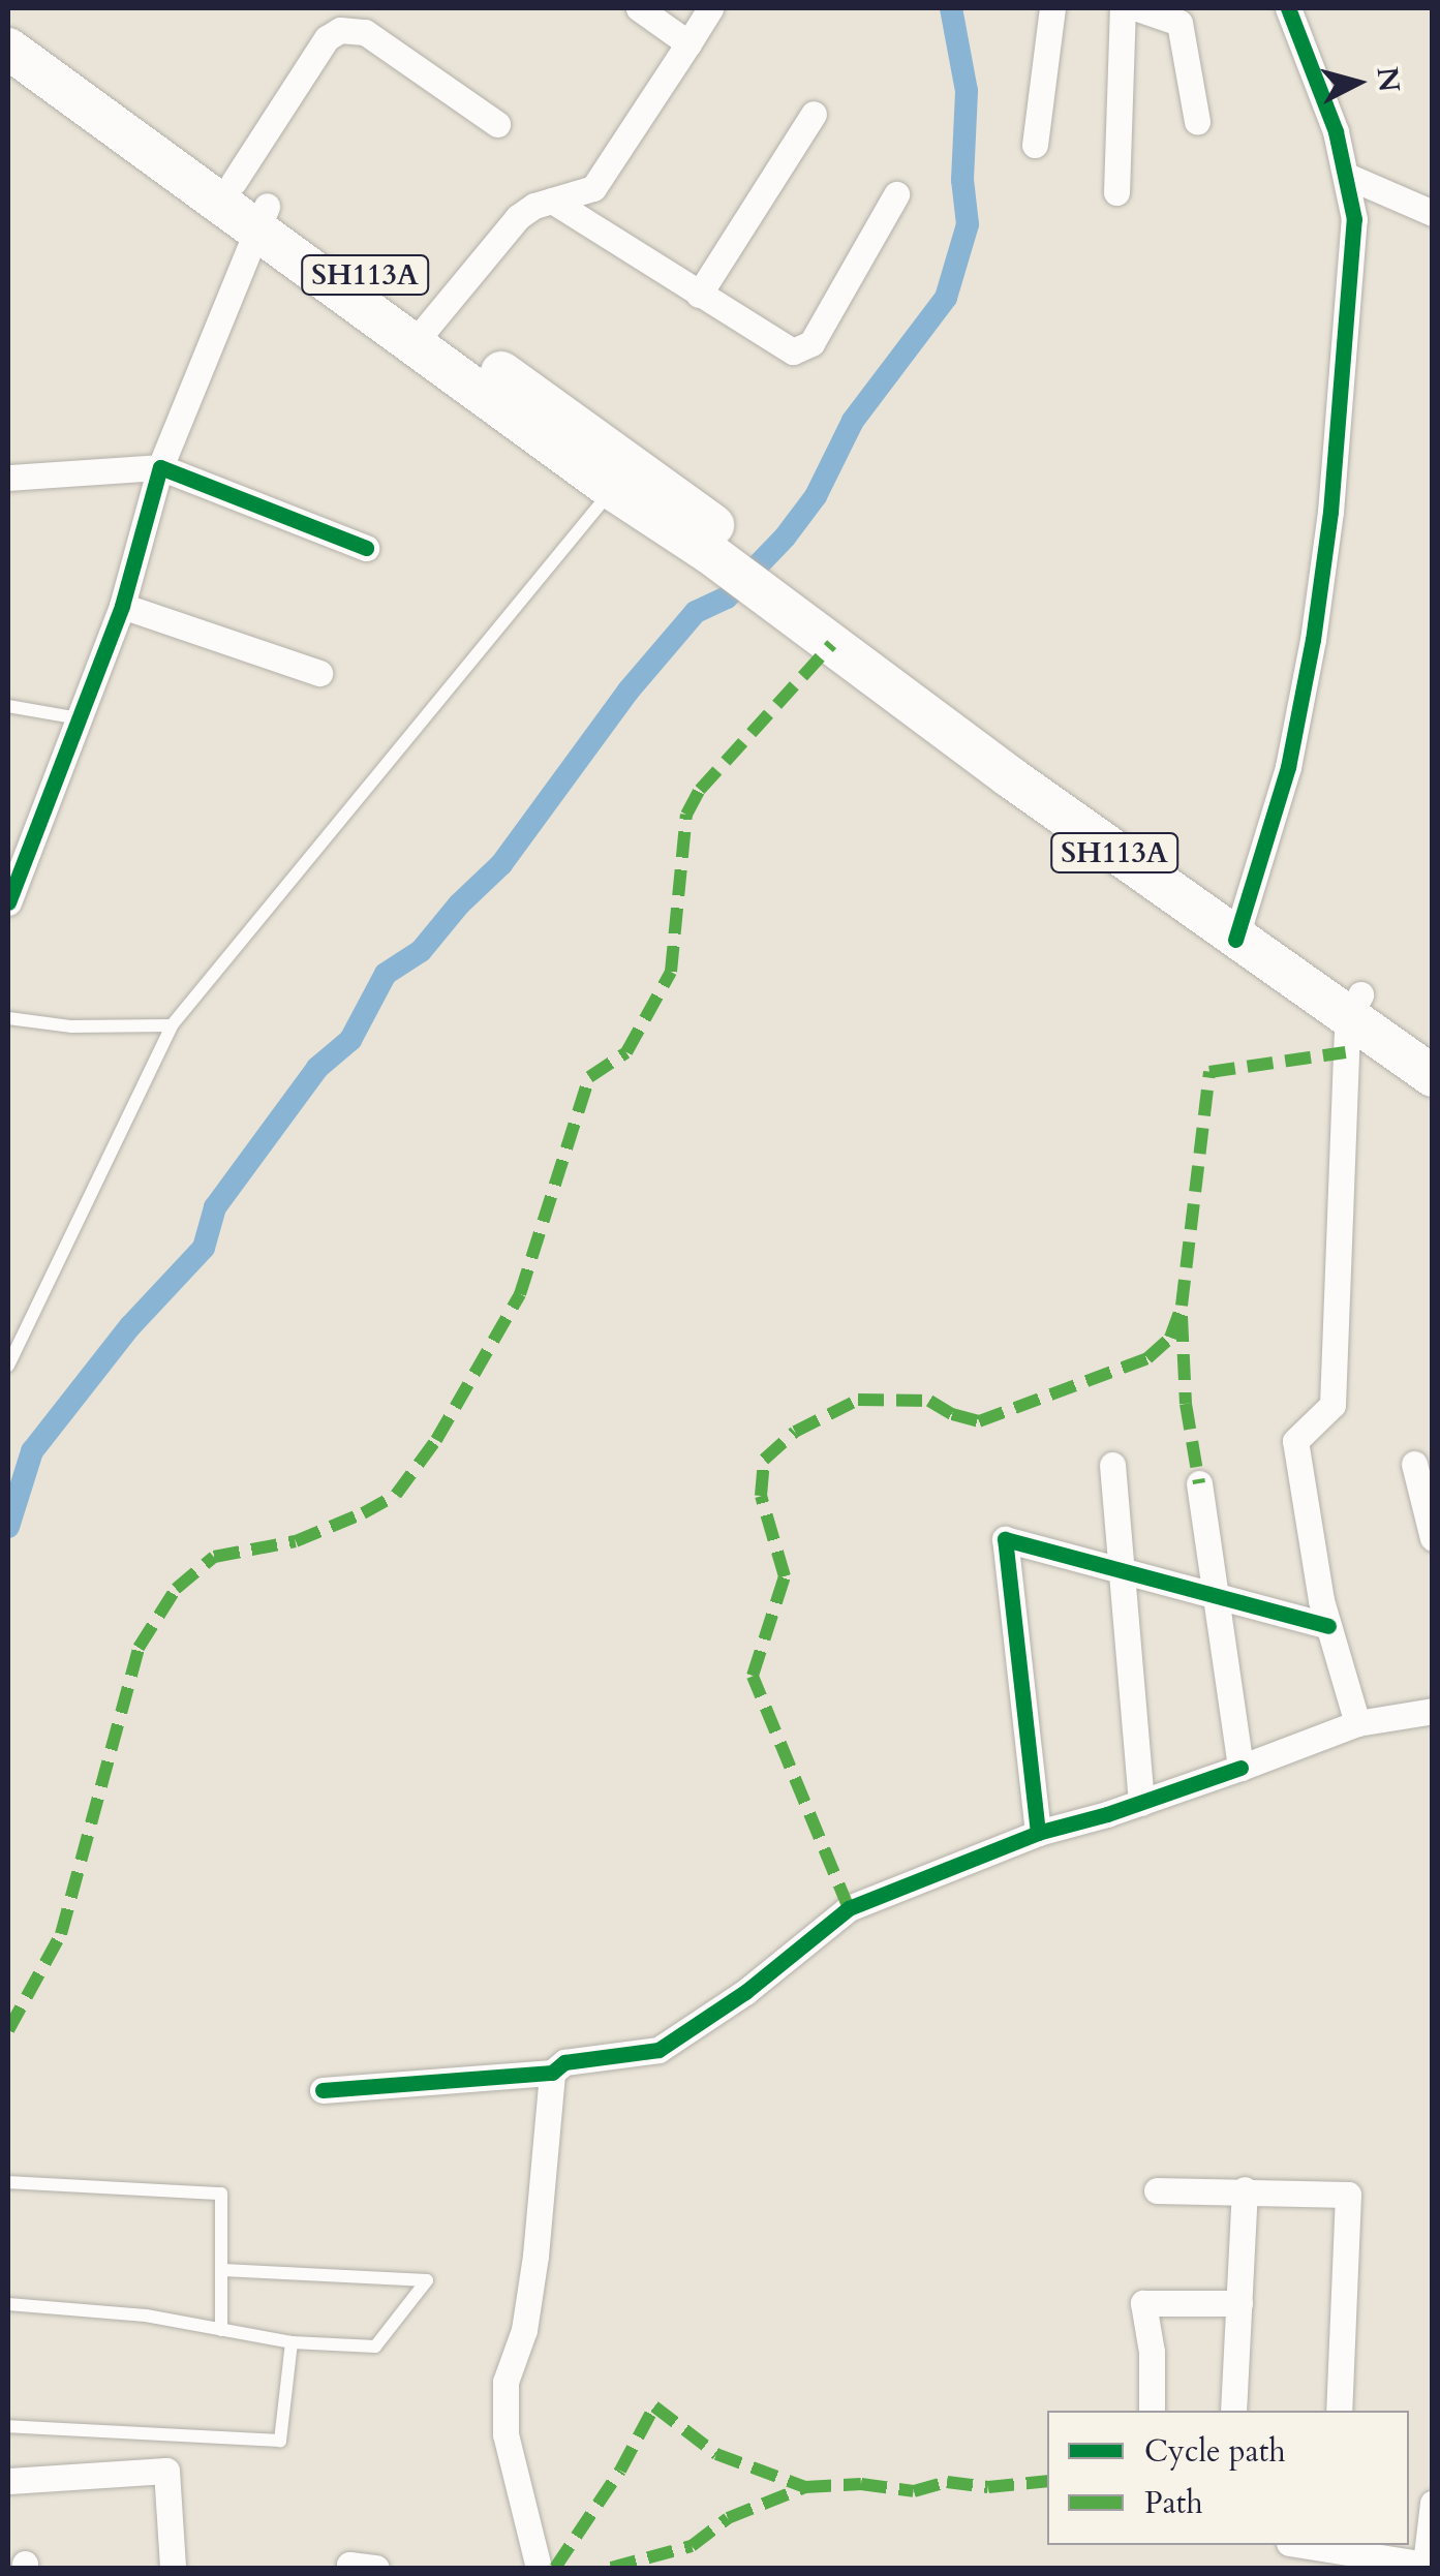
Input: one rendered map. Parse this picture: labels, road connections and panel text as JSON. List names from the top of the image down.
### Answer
{
  "streets": {
    "main road": ["SH113A"]
  },
  "legend": ["Cycle path", "Path"],
  "north": "right"
}
